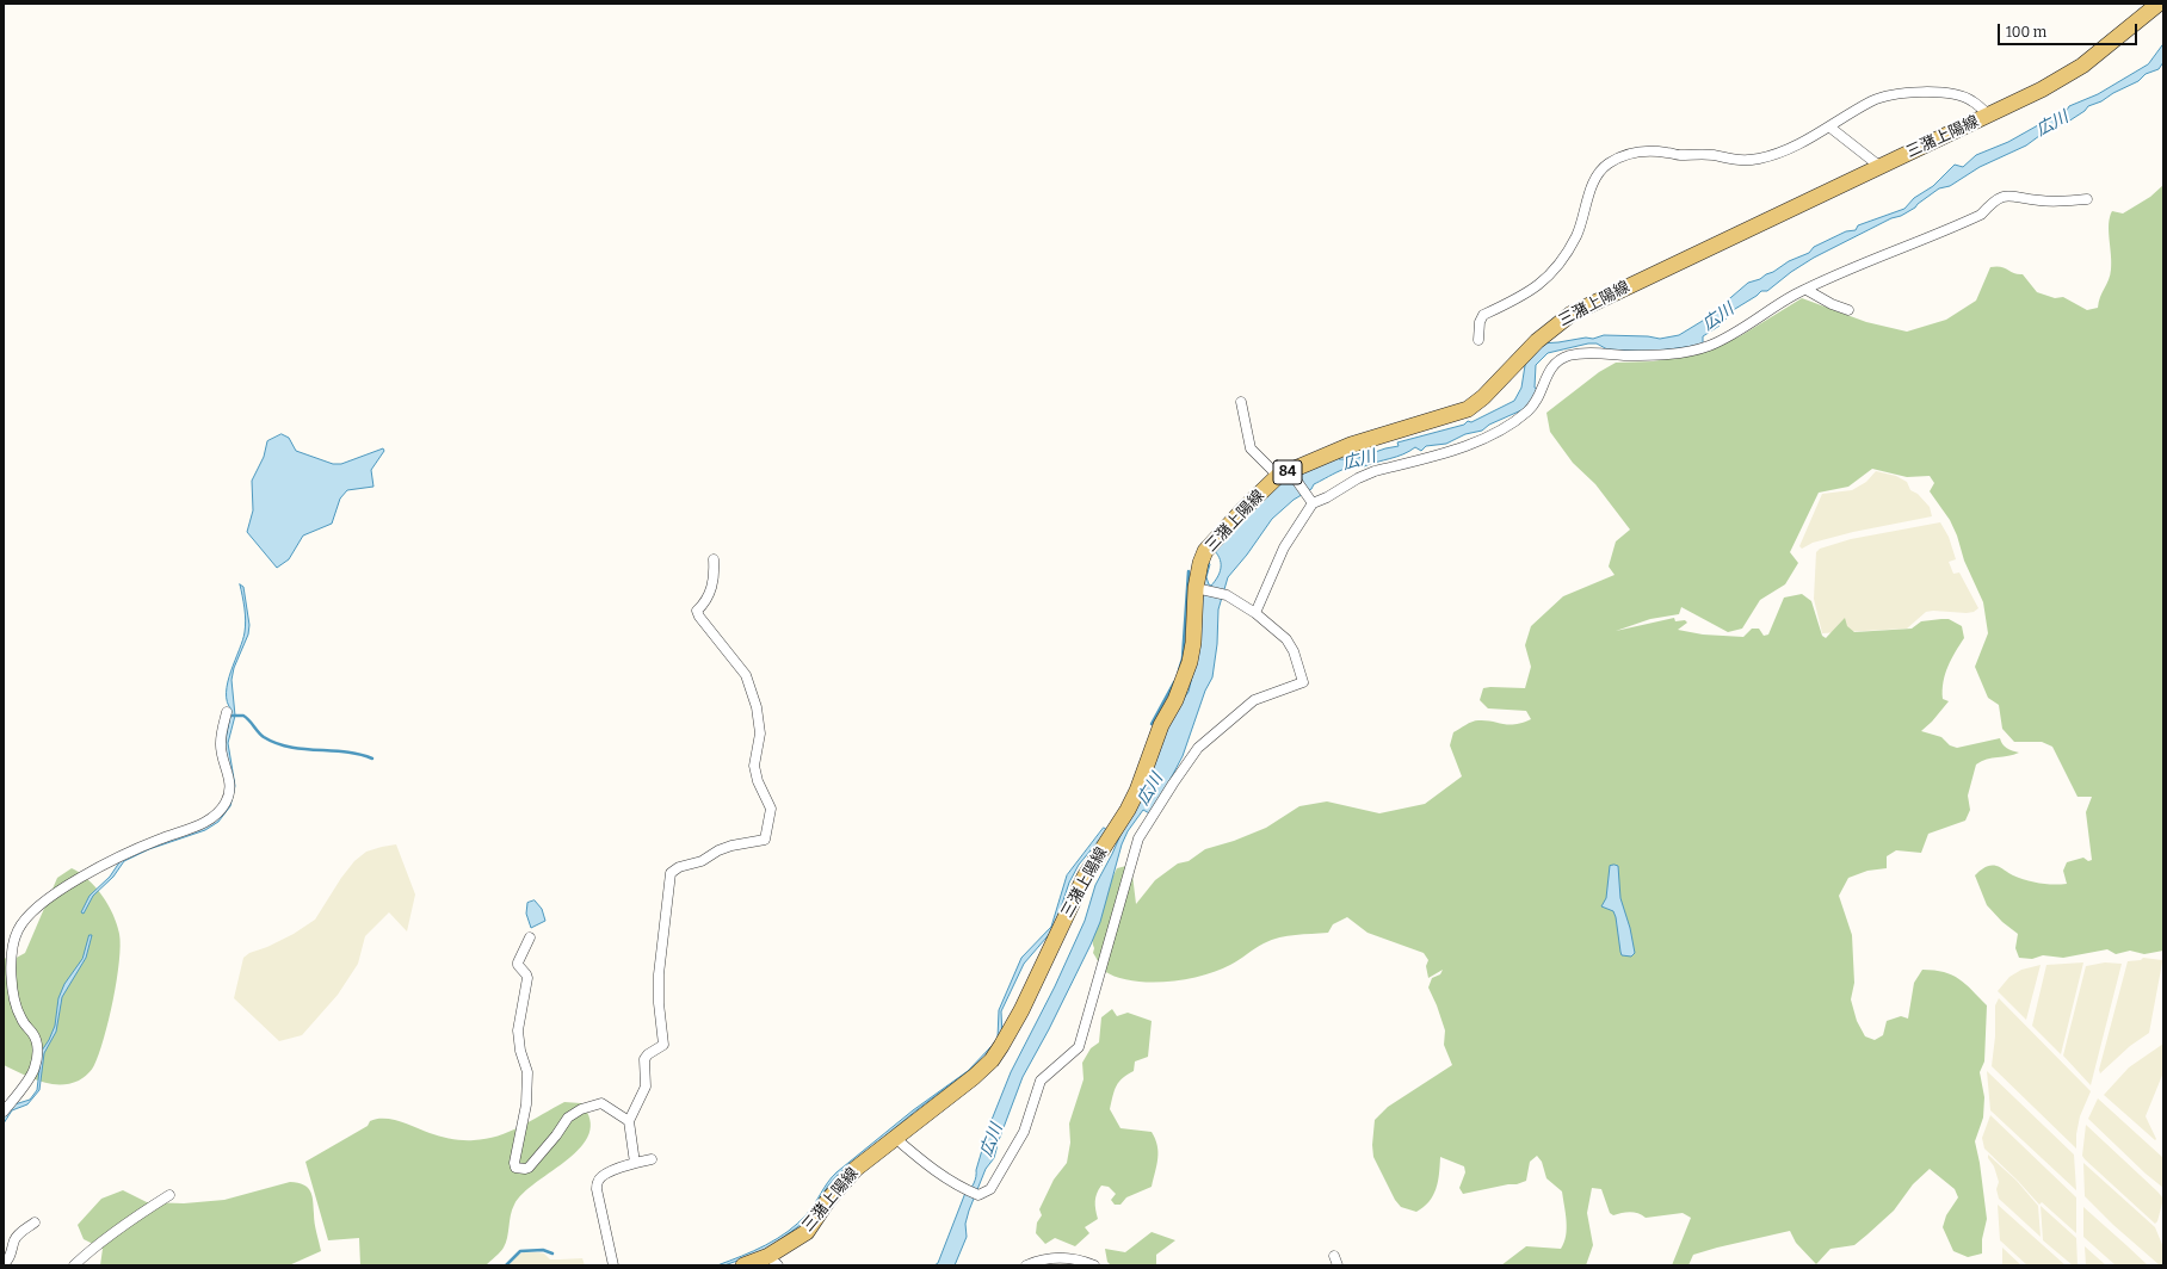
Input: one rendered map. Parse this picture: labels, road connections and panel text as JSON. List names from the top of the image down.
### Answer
{
  "streets": {
    "main road": ["三潴上陽線", "84"]
  },
  "water": ["広川"],
  "scale_bar": "100 m"
}
